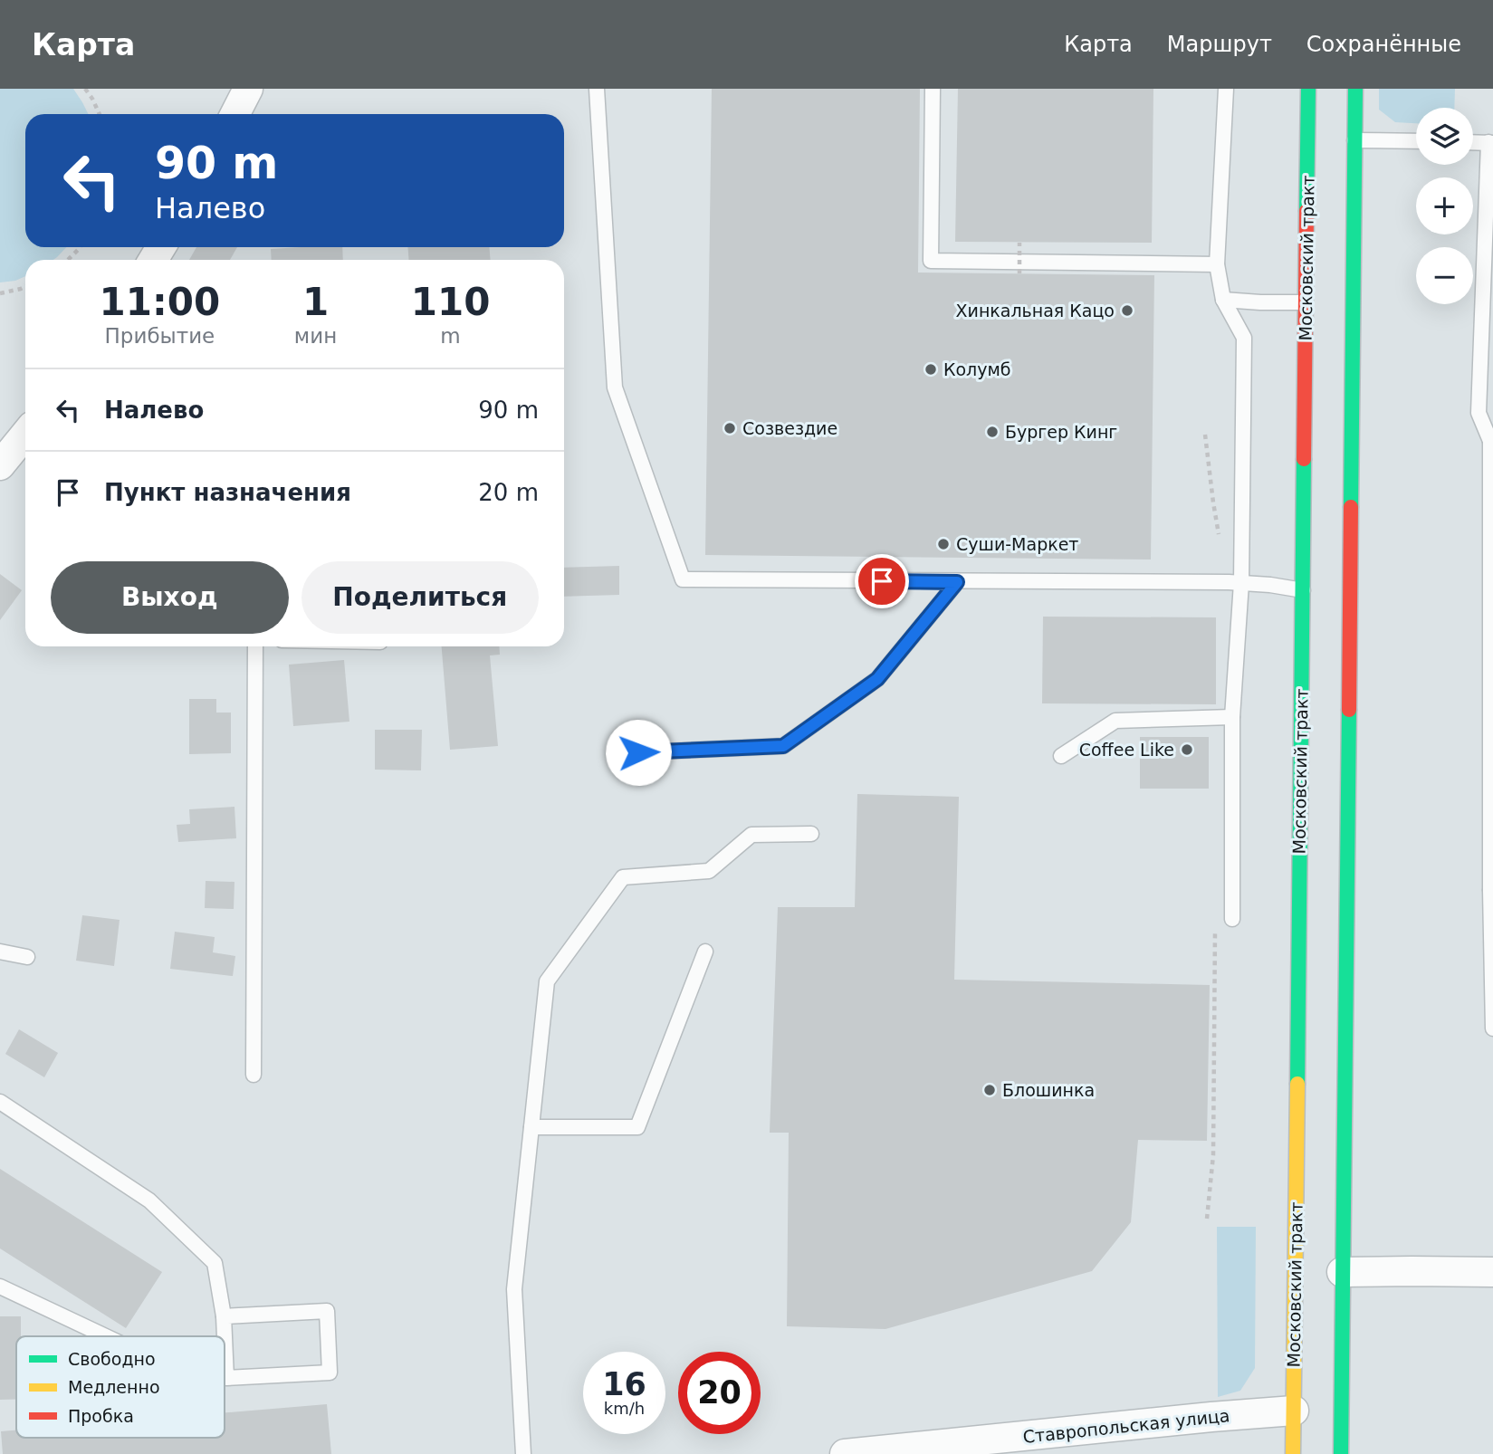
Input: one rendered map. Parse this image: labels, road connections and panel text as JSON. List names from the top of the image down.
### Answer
{
  "streets": {
    "main road": ["Московский тракт"],
    "street": ["Ставропольская улица"]
  },
  "crossings": [
    ["Московский тракт", "Ставропольская улица"]
  ],
  "places": [
    "Хинкальная Кацо",
    "Колумб",
    "Созвездие",
    "Бургер Кинг",
    "Суши-Маркет",
    "Coffee Like",
    "Блошинка"
  ],
  "legend": ["Свободно", "Медленно", "Пробка"],
  "page": {
    "header": "Карта",
    "nav": ["Карта", "Маршрут", "Сохранённые"],
    "map_buttons": ["+", "−"],
    "turn": ["90 m", "Налево"],
    "eta": [
      "11:00",
      "Прибытие",
      "1",
      "мин",
      "110",
      "m"
    ],
    "list": [
      {
        "name": "Налево",
        "value": "90 m"
      },
      {
        "name": "Пункт назначения",
        "value": "20 m"
      }
    ],
    "buttons": ["Выход", "Поделиться"],
    "speed": "16 km/h",
    "limit": "20"
  }
}
